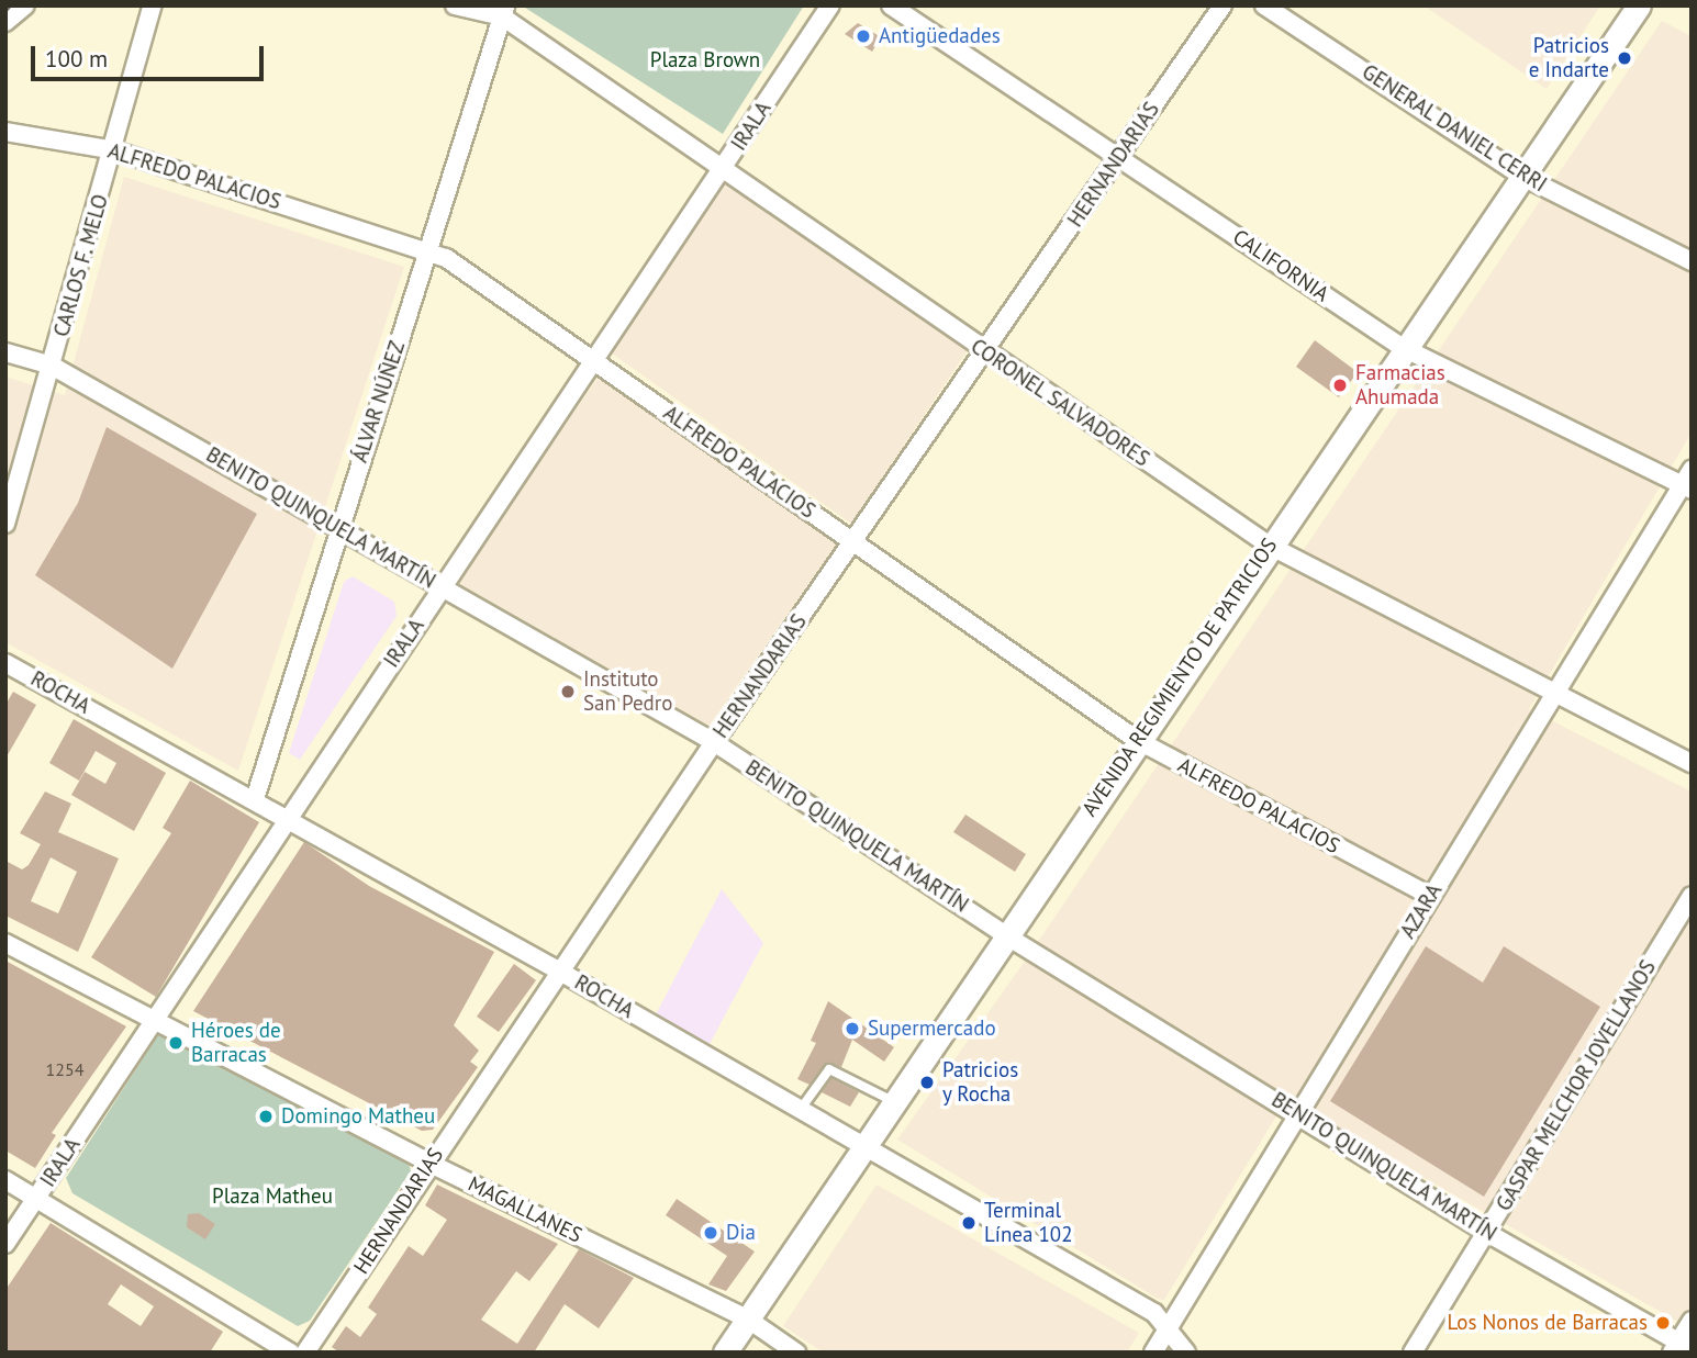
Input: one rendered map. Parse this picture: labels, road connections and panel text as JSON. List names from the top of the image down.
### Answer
{
  "streets": {
    "main road": ["AVENIDA REGIMIENTO DE PATRICIOS"],
    "street": [
      "IRALA",
      "GENERAL DANIEL CERRI",
      "HERNANDARIAS",
      "ALFREDO PALACIOS",
      "CARLOS F. MELO",
      "CALIFORNIA",
      "ÁLVAR NÚÑEZ",
      "CORONEL SALVADORES",
      "BENITO QUINQUELA MARTÍN",
      "ROCHA",
      "AZARA",
      "GASPAR MELCHOR JOVELLANOS",
      "MAGALLANES"
    ]
  },
  "crossings": [
    ["IRALA", "ALFREDO PALACIOS"],
    ["IRALA", "CORONEL SALVADORES"],
    ["IRALA", "BENITO QUINQUELA MARTÍN"],
    ["IRALA", "ROCHA"],
    ["IRALA", "MAGALLANES"],
    ["GENERAL DANIEL CERRI", "AVENIDA REGIMIENTO DE PATRICIOS"],
    ["HERNANDARIAS", "ALFREDO PALACIOS"],
    ["HERNANDARIAS", "CALIFORNIA"],
    ["HERNANDARIAS", "CORONEL SALVADORES"],
    ["HERNANDARIAS", "BENITO QUINQUELA MARTÍN"],
    ["HERNANDARIAS", "ROCHA"],
    ["HERNANDARIAS", "MAGALLANES"],
    ["ALFREDO PALACIOS", "CARLOS F. MELO"],
    ["ALFREDO PALACIOS", "ÁLVAR NÚÑEZ"],
    ["ALFREDO PALACIOS", "AVENIDA REGIMIENTO DE PATRICIOS"],
    ["ALFREDO PALACIOS", "AZARA"],
    ["CARLOS F. MELO", "BENITO QUINQUELA MARTÍN"],
    ["CALIFORNIA", "AVENIDA REGIMIENTO DE PATRICIOS"],
    ["CALIFORNIA", "AZARA"],
    ["ÁLVAR NÚÑEZ", "CORONEL SALVADORES"],
    ["ÁLVAR NÚÑEZ", "BENITO QUINQUELA MARTÍN"],
    ["ÁLVAR NÚÑEZ", "ROCHA"],
    ["CORONEL SALVADORES", "AVENIDA REGIMIENTO DE PATRICIOS"],
    ["CORONEL SALVADORES", "AZARA"],
    ["BENITO QUINQUELA MARTÍN", "AVENIDA REGIMIENTO DE PATRICIOS"],
    ["BENITO QUINQUELA MARTÍN", "AZARA"],
    ["BENITO QUINQUELA MARTÍN", "GASPAR MELCHOR JOVELLANOS"],
    ["AVENIDA REGIMIENTO DE PATRICIOS", "ROCHA"],
    ["AVENIDA REGIMIENTO DE PATRICIOS", "MAGALLANES"],
    ["ROCHA", "AZARA"]
  ],
  "parks": ["Plaza Brown", "Plaza Matheu"],
  "places": [
    "Antigüedades",
    "Patricios e Indarte",
    "Farmacias Ahumada",
    "Instituto San Pedro",
    "Supermercado",
    "Héroes de Barracas",
    "Patricios y Rocha",
    "Domingo Matheu",
    "Terminal Línea 102",
    "Dia",
    "Los Nonos de Barracas"
  ],
  "house_numbers": ["1254"],
  "scale_bar": "100 m"
}
